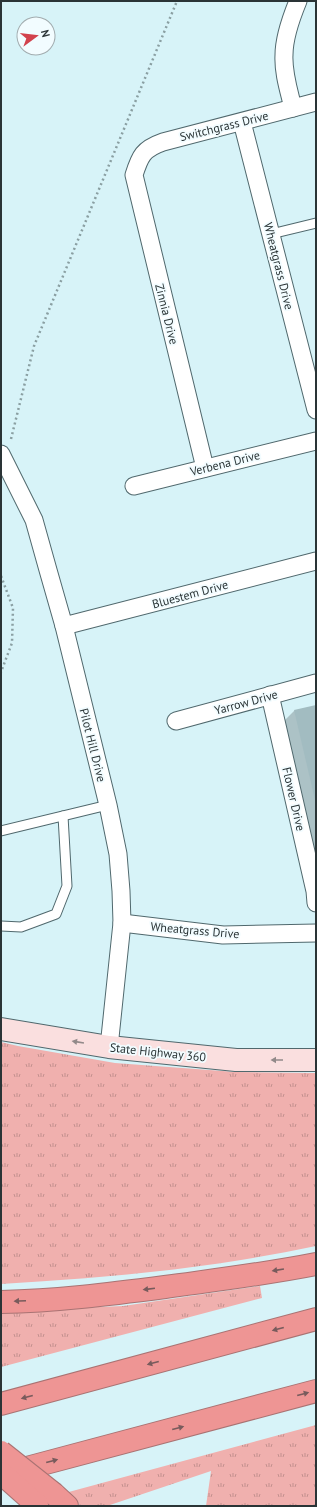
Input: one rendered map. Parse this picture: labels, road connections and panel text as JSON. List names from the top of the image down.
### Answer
{
  "streets": {
    "main road": ["State Highway 360"],
    "street": [
      "Switchgrass Drive",
      "Wheatgrass Drive",
      "Zinnia Drive",
      "Verbena Drive",
      "Bluestem Drive",
      "Yarrow Drive",
      "Pilot Hill Drive",
      "Flower Drive"
    ]
  },
  "crossings": [
    ["Switchgrass Drive", "Wheatgrass Drive"],
    ["Switchgrass Drive", "Zinnia Drive"],
    ["Wheatgrass Drive", "Pilot Hill Drive"],
    ["Zinnia Drive", "Verbena Drive"],
    ["Bluestem Drive", "Pilot Hill Drive"],
    ["Yarrow Drive", "Flower Drive"],
    ["Pilot Hill Drive", "State Highway 360"]
  ],
  "one_way": ["State Highway 360"],
  "north": "right"
}
